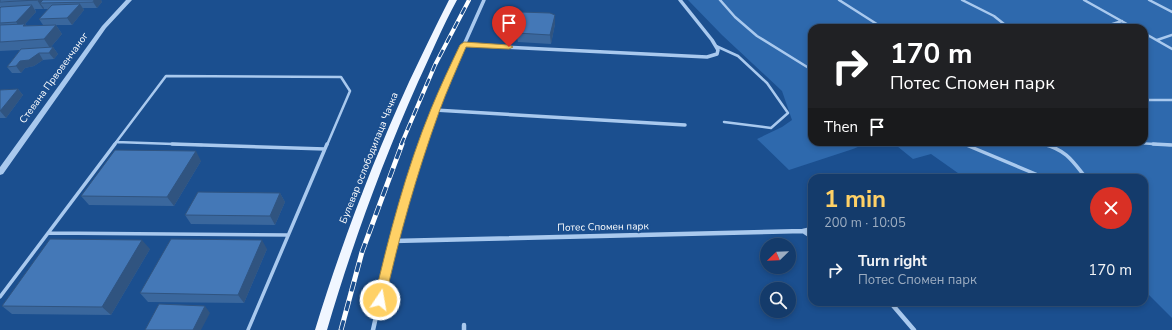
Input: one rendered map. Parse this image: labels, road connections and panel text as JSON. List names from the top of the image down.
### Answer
{
  "streets": {
    "main road": ["Булевар ослободилаца Чачка"],
    "street": ["Стевана Првовенчаног", "Потес Спомен парк"]
  },
  "north": "bottom left",
  "page": {
    "turn": ["170 m", "Потес Спомен парк"],
    "then": "Then",
    "heading": ["1 min", "200 m · 10:05"],
    "list": [
      {
        "name": "Turn right",
        "note": "Потес Спомен парк",
        "value": "170 m"
      }
    ]
  }
}
